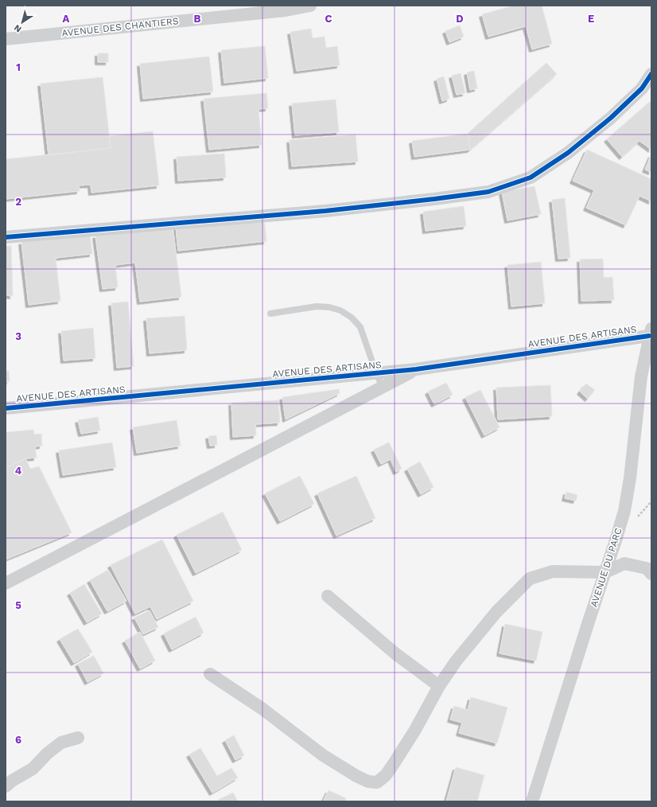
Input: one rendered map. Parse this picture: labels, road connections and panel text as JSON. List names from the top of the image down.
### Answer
{
  "streets": {
    "street": ["AVENUE DES CHANTIERS", "AVENUE DES ARTISANS", "AVENUE DU PARC"]
  },
  "crossings": [
    ["AVENUE DES ARTISANS", "AVENUE DU PARC"]
  ],
  "north": "bottom left",
  "grid": {
    "columns": [
      "A",
      "B",
      "C",
      "D",
      "E"
    ],
    "rows": [
      "1",
      "2",
      "3",
      "4",
      "5",
      "6"
    ]
  }
}
